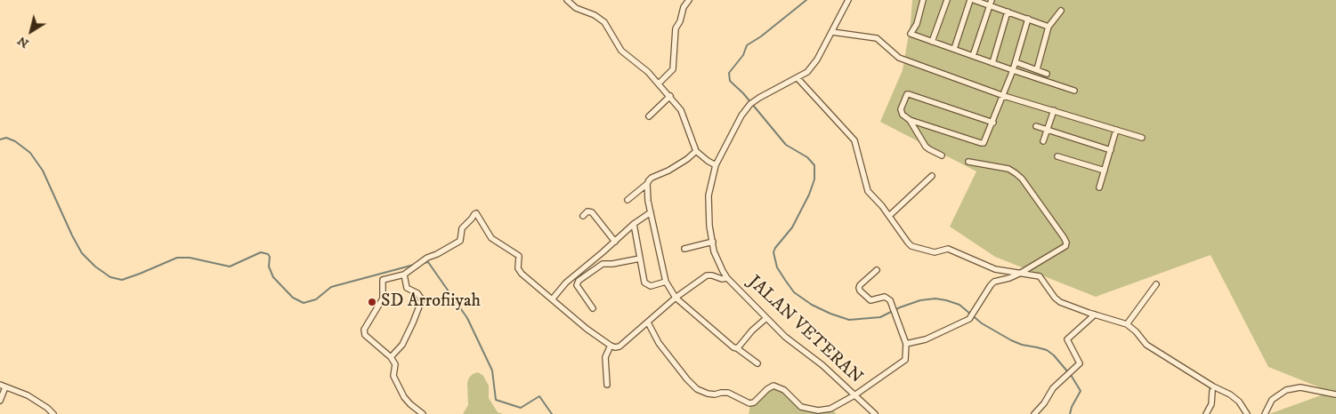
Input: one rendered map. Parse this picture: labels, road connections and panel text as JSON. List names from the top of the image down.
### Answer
{
  "streets": {
    "street": ["JALAN VETERAN"]
  },
  "places": ["SD Arrofiiyah"],
  "north": "bottom left"
}
